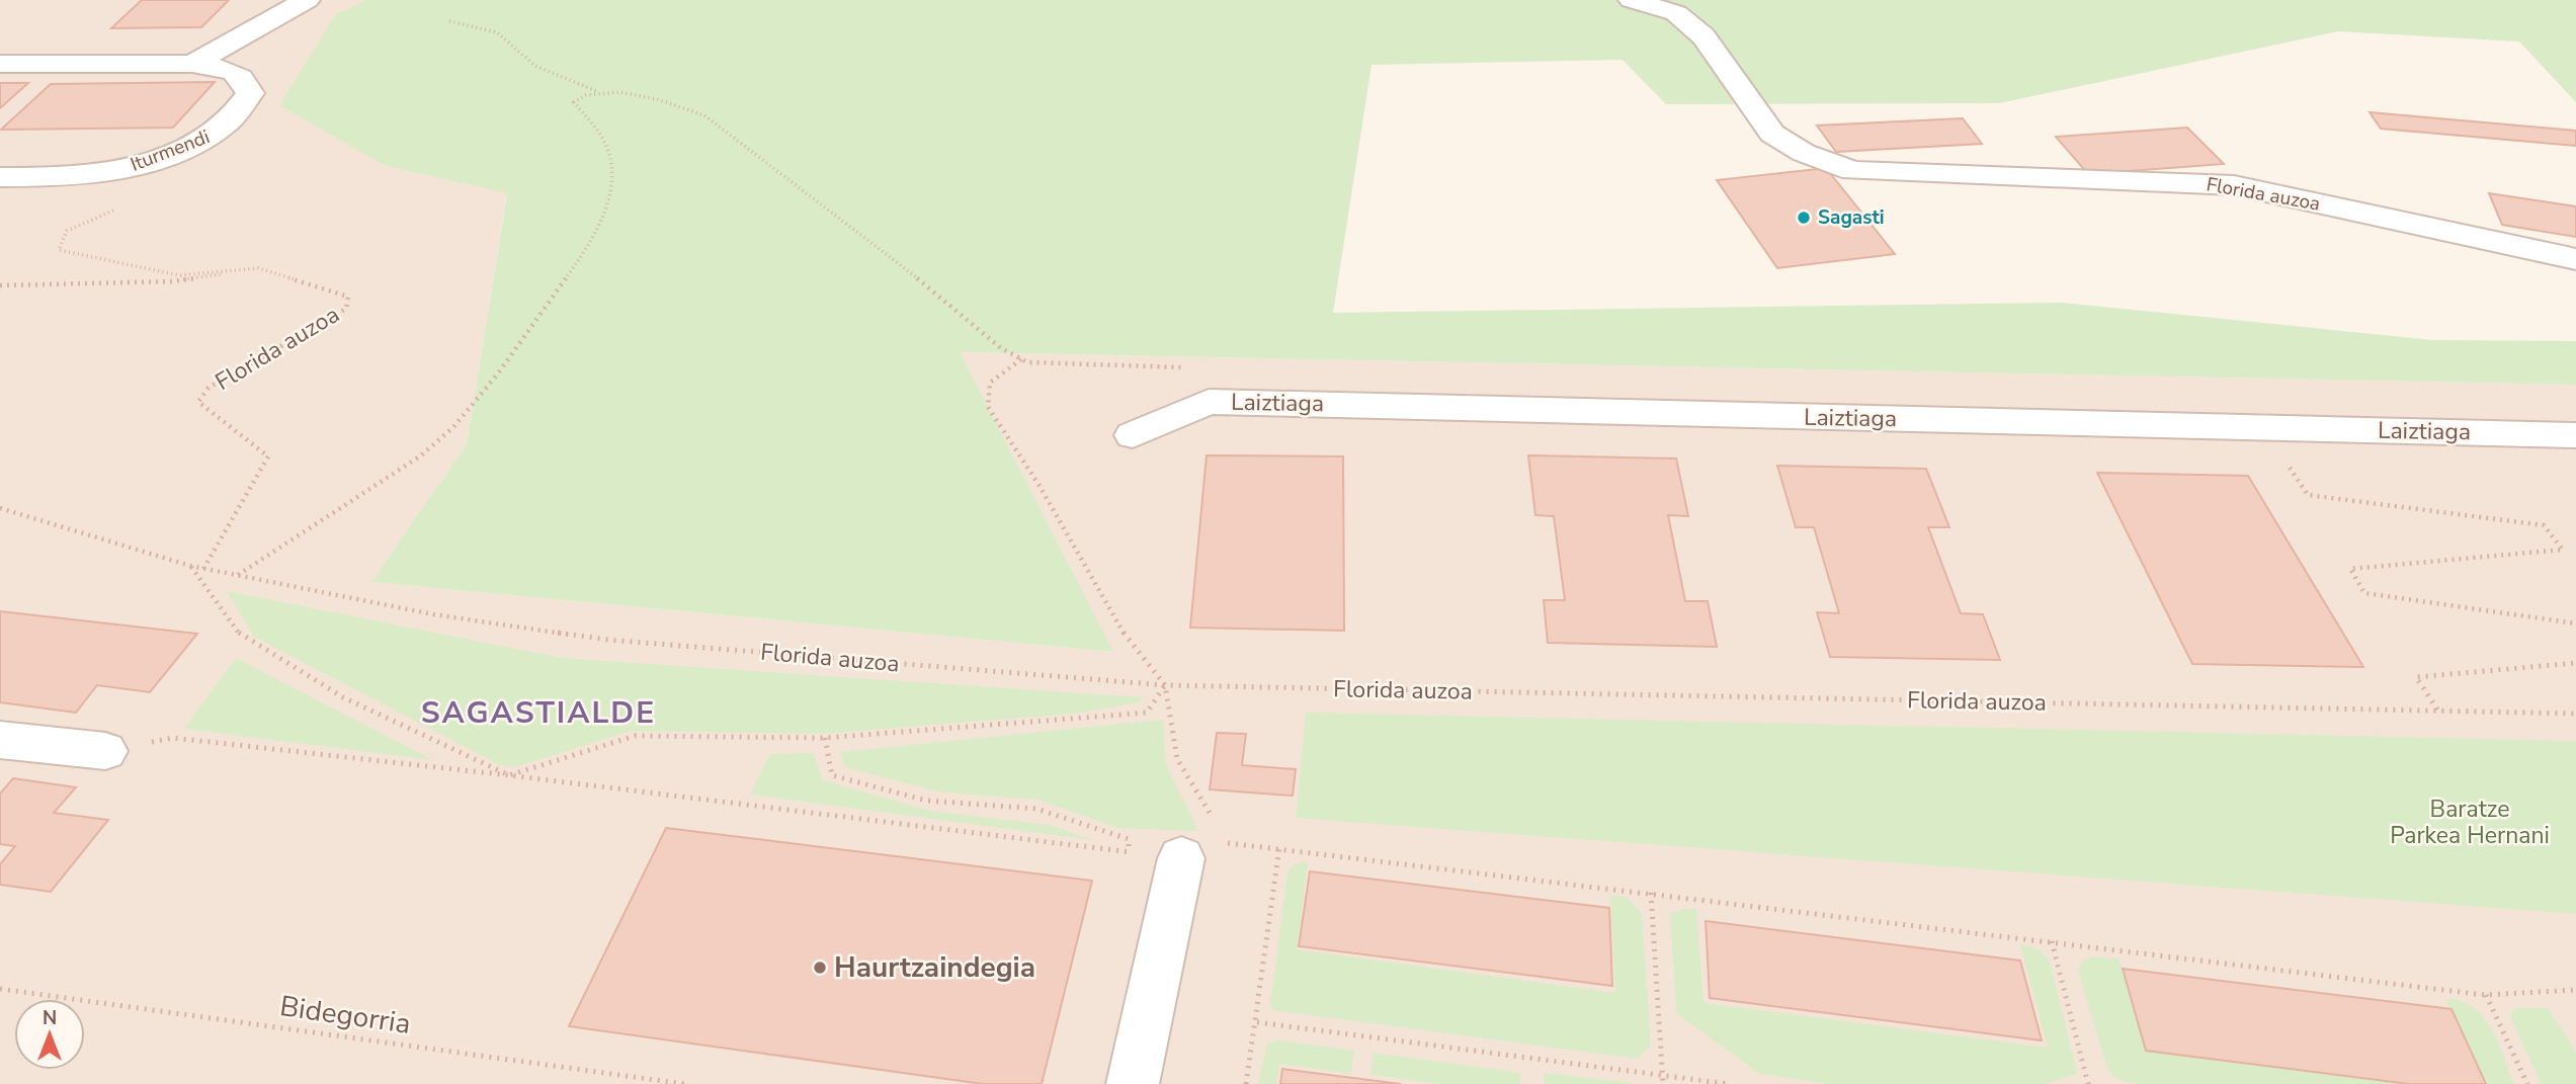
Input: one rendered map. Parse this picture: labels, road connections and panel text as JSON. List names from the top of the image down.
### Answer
{
  "streets": {
    "street": ["Iturmendi", "Florida auzoa", "Laiztiaga"],
    "path": ["Bidegorria"]
  },
  "districts": ["SAGASTIALDE"],
  "parks": ["Baratze Parkea Hernani"],
  "places": ["Sagasti", "Haurtzaindegia"],
  "north": "top"
}
